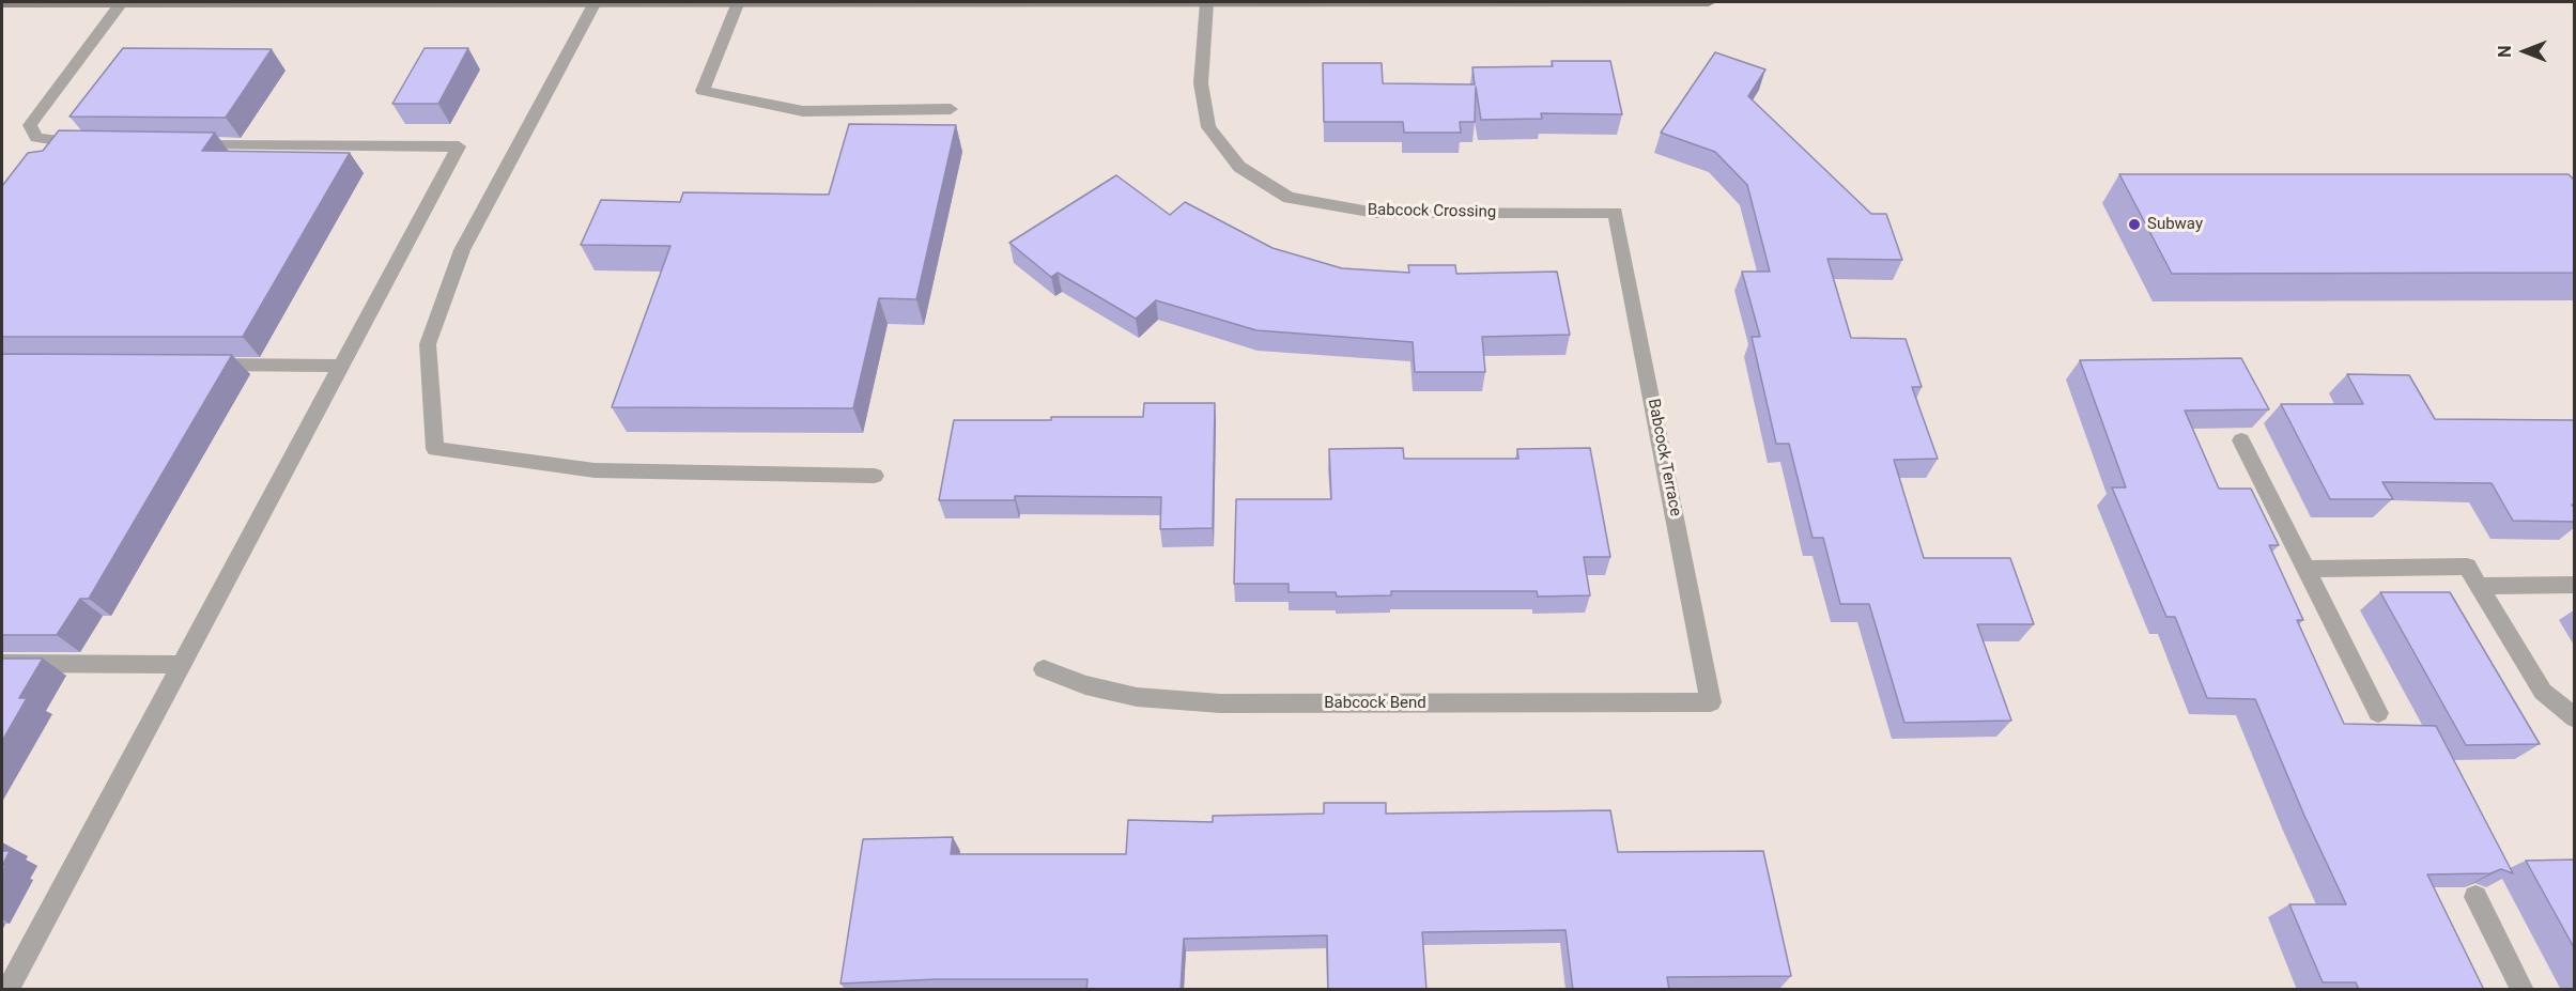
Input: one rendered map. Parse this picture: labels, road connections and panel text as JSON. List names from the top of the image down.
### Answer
{
  "streets": {
    "street": ["Babcock Crossing", "Babcock Terrace", "Babcock Bend"]
  },
  "crossings": [
    ["Babcock Crossing", "Babcock Terrace"],
    ["Babcock Terrace", "Babcock Bend"]
  ],
  "places": ["Subway"],
  "north": "left"
}
